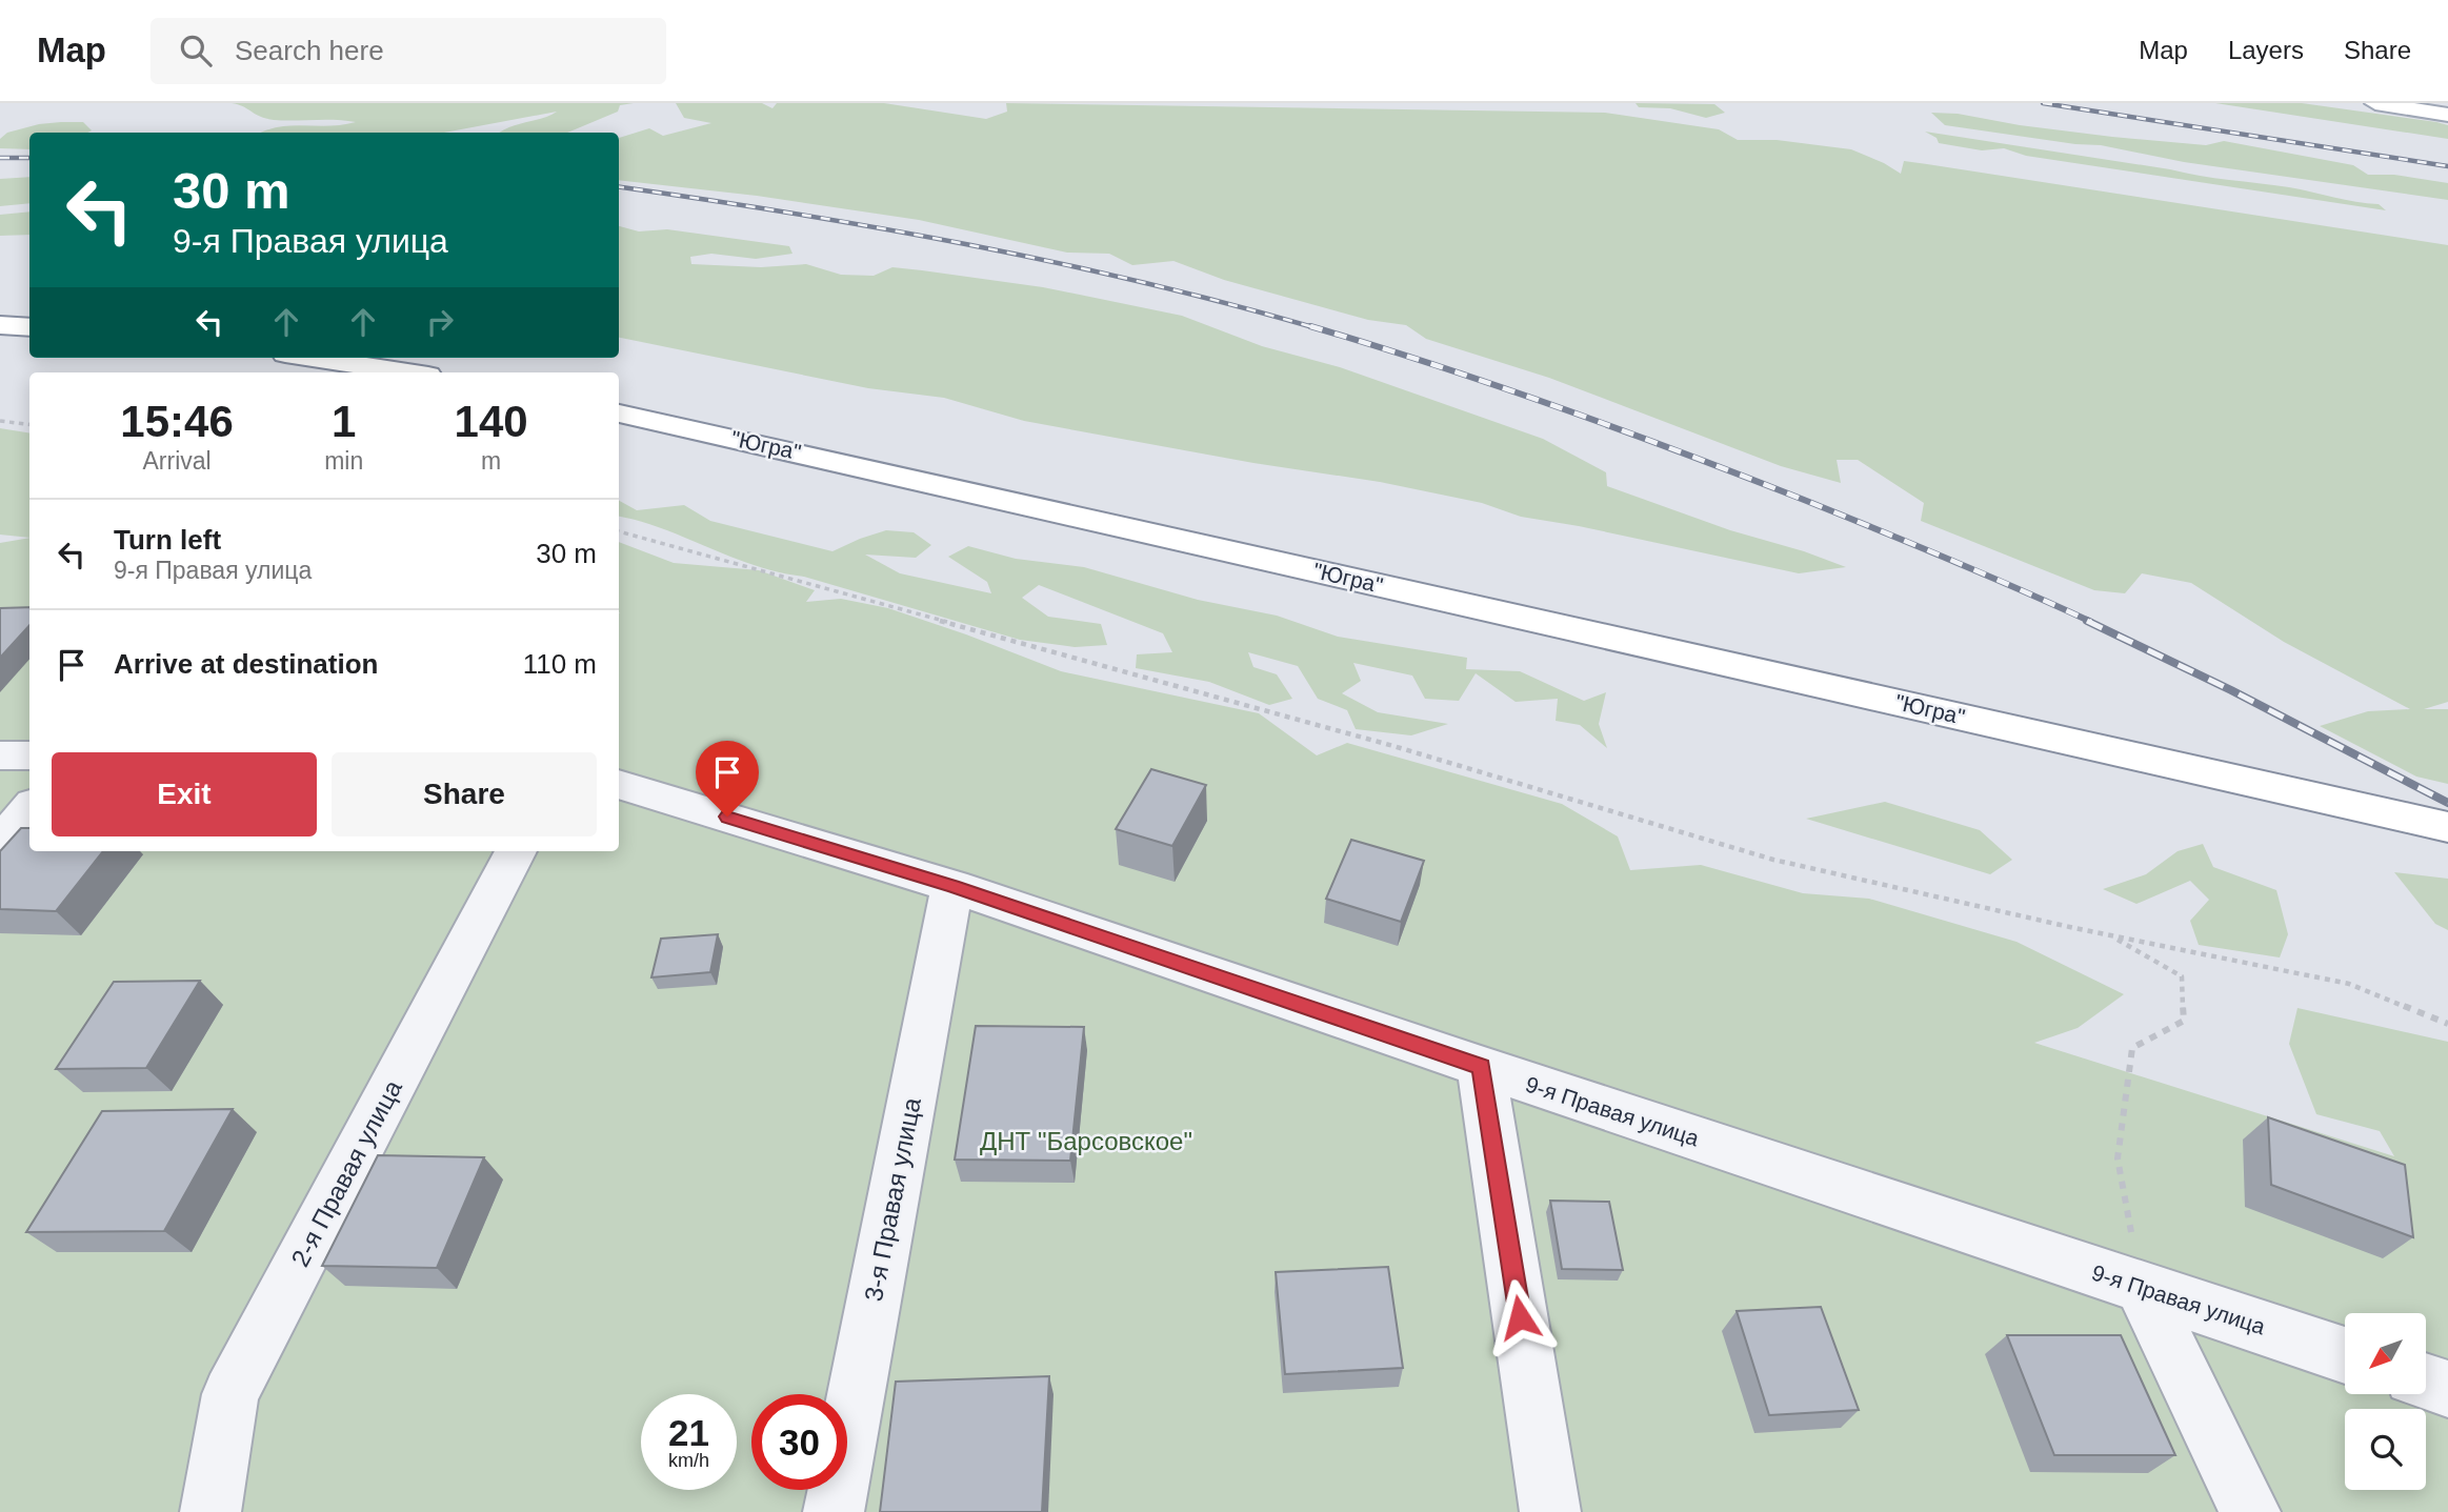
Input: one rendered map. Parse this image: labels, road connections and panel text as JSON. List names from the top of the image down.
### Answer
{
  "streets": {
    "main road": ["\"Югра\""],
    "street": ["9-я Правая улица", "2-я Правая улица", "3-я Правая улица"]
  },
  "crossings": [
    ["9-я Правая улица", "3-я Правая улица"]
  ],
  "parks": ["ДНТ \"Барсовское\""],
  "north": "bottom left",
  "page": {
    "header": "Map",
    "search": "Search here",
    "nav": ["Map", "Layers", "Share"],
    "turn": ["30 m", "9-я Правая улица"],
    "eta": [
      "15:46",
      "Arrival",
      "1",
      "min",
      "140",
      "m"
    ],
    "list": [
      {
        "name": "Turn left",
        "note": "9-я Правая улица",
        "value": "30 m"
      },
      {
        "name": "Arrive at destination",
        "value": "110 m"
      }
    ],
    "buttons": ["Exit", "Share"],
    "speed": "21 km/h",
    "limit": "30"
  }
}
